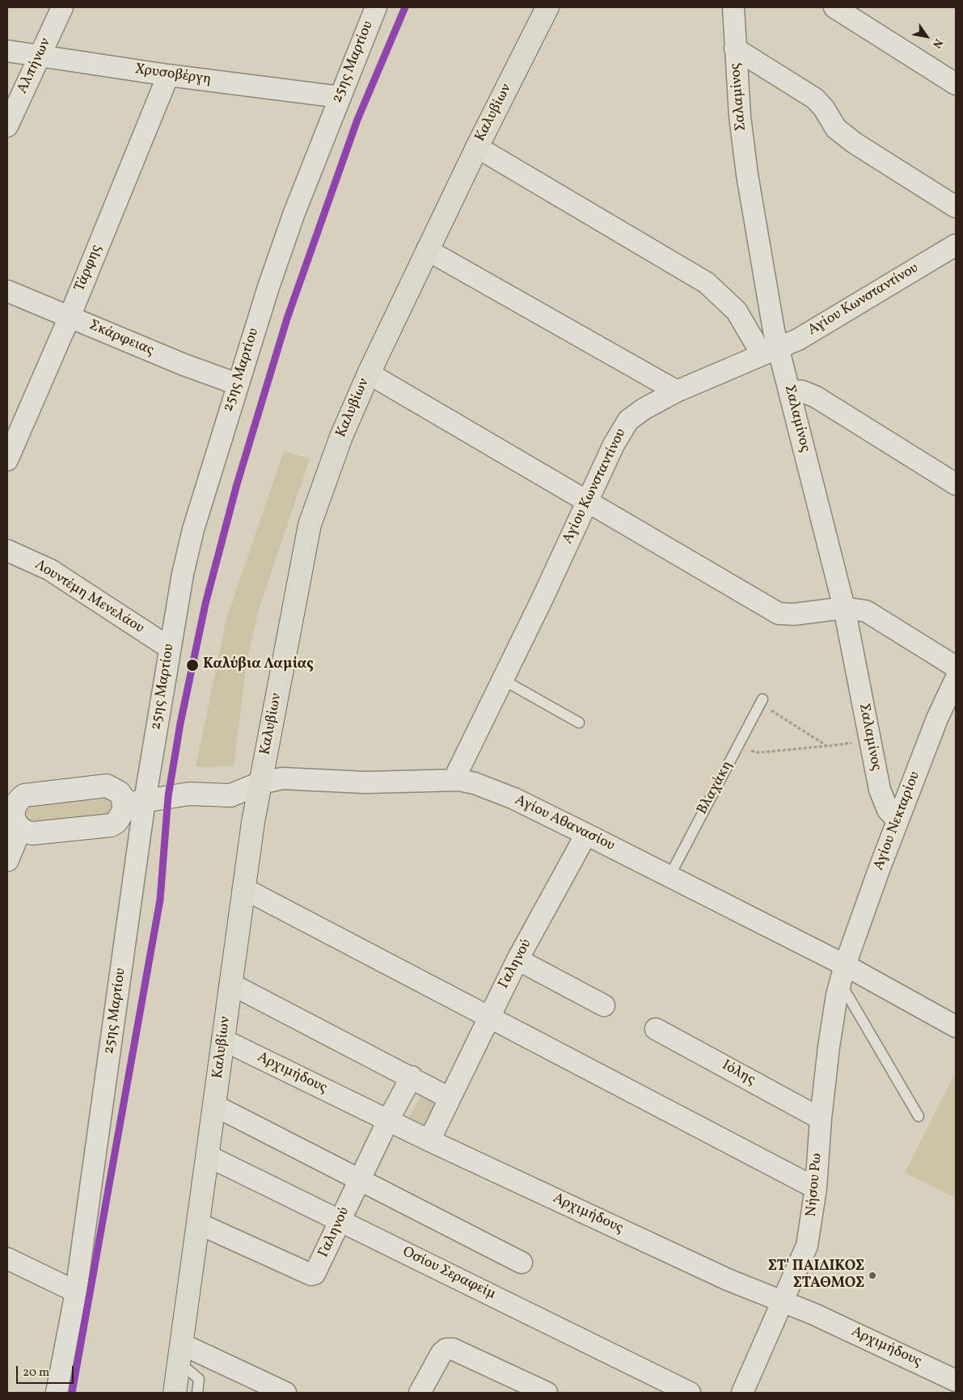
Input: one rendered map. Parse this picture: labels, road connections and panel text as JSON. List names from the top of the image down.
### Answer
{
  "streets": {
    "main road": ["Καλυβίων"],
    "street": [
      "25ης Μαρτίου",
      "Αλπήνων",
      "Χρυσοβέργη",
      "Σαλαμίνος",
      "Τάρφης",
      "Αγίου Κωνσταντίνου",
      "Σκάρφειας",
      "Λουντέμη Μενελάου",
      "Αγίου Νεκταρίου",
      "Αγίου Αθανασίου",
      "Γαληνού",
      "Αρχιμήδους",
      "Ιόλης",
      "Νήσου Ρω",
      "Οσίου Σεραφείμ"
    ],
    "lane": ["Βλαχάκη"]
  },
  "crossings": [
    ["25ης Μαρτίου", "Χρυσοβέργη"],
    ["25ης Μαρτίου", "Σκάρφειας"],
    ["25ης Μαρτίου", "Λουντέμη Μενελάου"],
    ["Αλπήνων", "Χρυσοβέργη"],
    ["Χρυσοβέργη", "Τάρφης"],
    ["Σαλαμίνος", "Αγίου Κωνσταντίνου"],
    ["Σαλαμίνος", "Αγίου Νεκταρίου"],
    ["Καλυβίων", "Αγίου Αθανασίου"],
    ["Καλυβίων", "Γαληνού"],
    ["Καλυβίων", "Αρχιμήδους"],
    ["Καλυβίων", "Οσίου Σεραφείμ"],
    ["Τάρφης", "Σκάρφειας"],
    ["Αγίου Κωνσταντίνου", "Αγίου Αθανασίου"],
    ["Βλαχάκη", "Αγίου Αθανασίου"],
    ["Αγίου Νεκταρίου", "Αγίου Αθανασίου"],
    ["Αγίου Νεκταρίου", "Νήσου Ρω"],
    ["Αγίου Αθανασίου", "Γαληνού"],
    ["Αγίου Αθανασίου", "Νήσου Ρω"],
    ["Γαληνού", "Αρχιμήδους"],
    ["Γαληνού", "Οσίου Σεραφείμ"],
    ["Αρχιμήδους", "Νήσου Ρω"],
    ["Ιόλης", "Νήσου Ρω"]
  ],
  "places": ["Καλύβια Λαμίας", "ΣΤ' ΠΑΙΔΙΚΟΣ ΣΤΑΘΜΟΣ"],
  "scale_bar": "20 m",
  "north": "bottom right"
}
